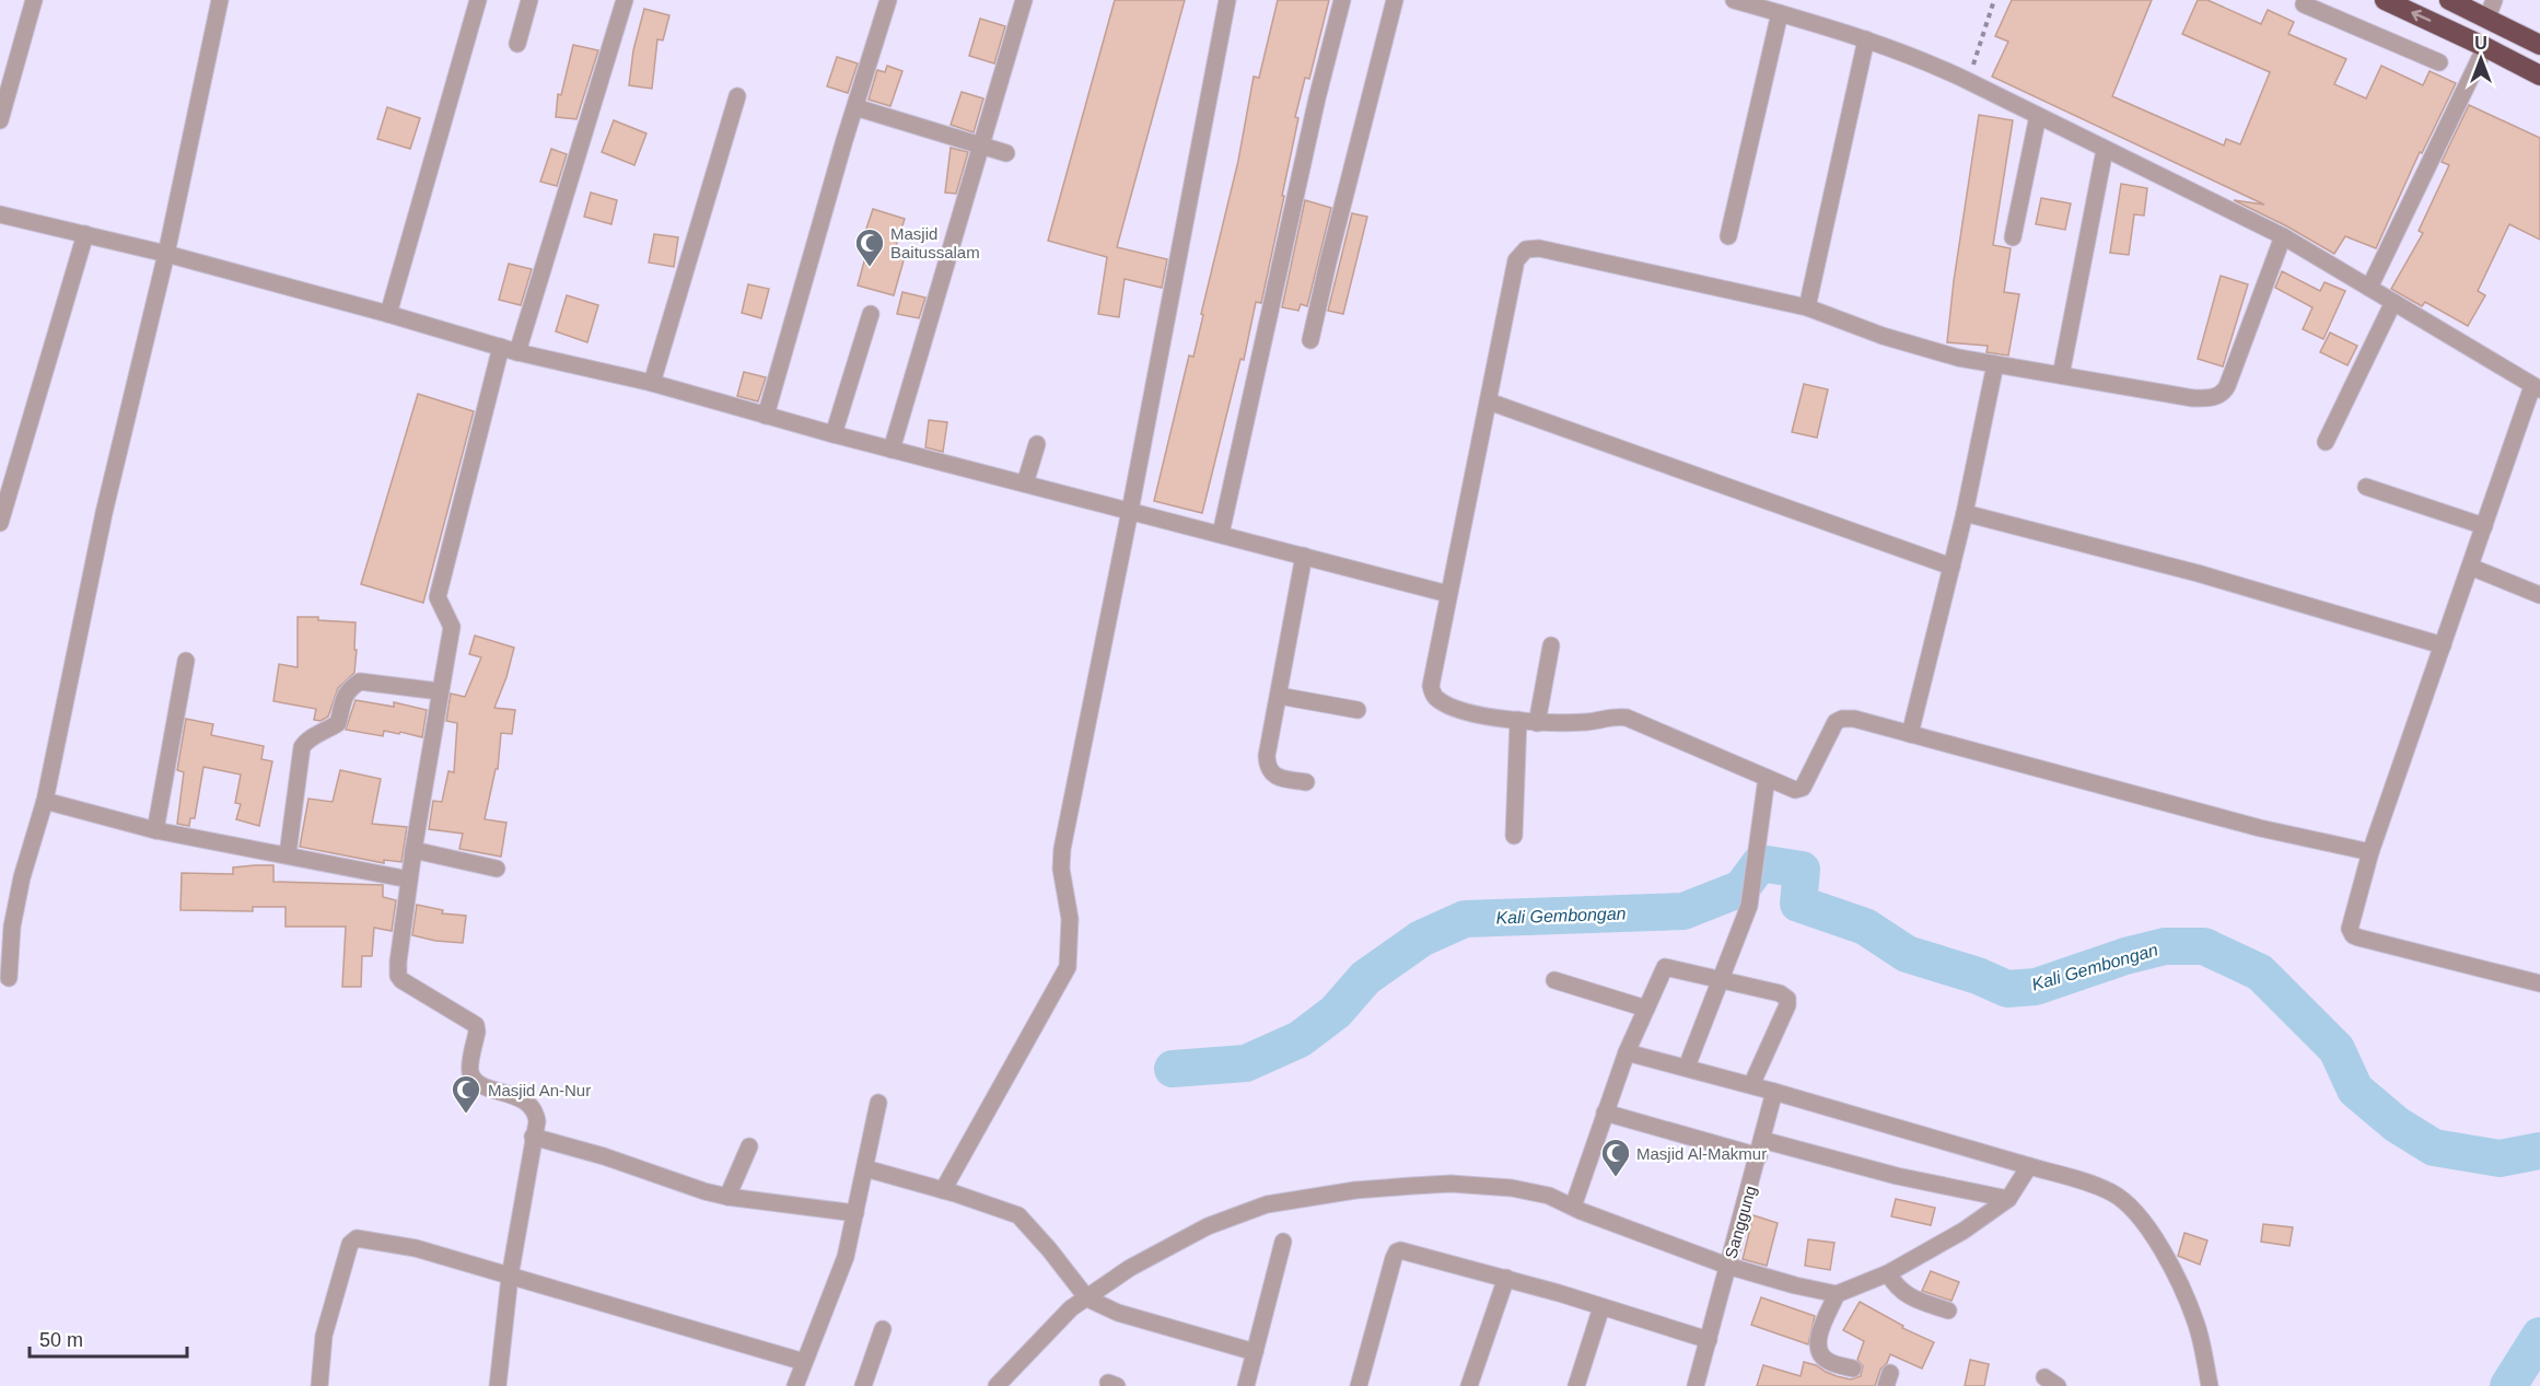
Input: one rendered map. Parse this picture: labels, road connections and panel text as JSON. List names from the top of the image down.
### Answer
{
  "streets": {
    "street": ["Sanggung"]
  },
  "water": ["Kali Gembongan"],
  "places": {
    "mosque": ["Masjid Baitussalam", "Masjid An-Nur", "Masjid Al-Makmur"]
  },
  "scale_bar": "50 m",
  "north": "top"
}
